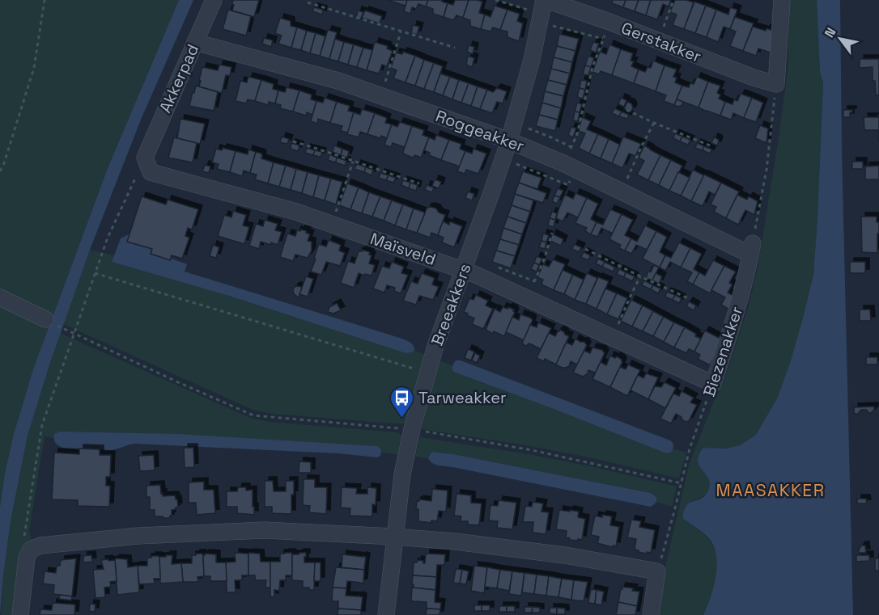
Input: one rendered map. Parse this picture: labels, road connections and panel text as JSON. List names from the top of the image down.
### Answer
{
  "streets": {
    "street": [
      "Gerstakker",
      "Akkerpad",
      "Roggeakker",
      "Maïsveld",
      "Breeakkers",
      "Biezenakker"
    ]
  },
  "crossings": [
    ["Gerstakker", "Breeakkers"],
    ["Akkerpad", "Roggeakker"],
    ["Akkerpad", "Maïsveld"],
    ["Roggeakker", "Breeakkers"],
    ["Roggeakker", "Biezenakker"],
    ["Maïsveld", "Breeakkers"],
    ["Maïsveld", "Biezenakker"]
  ],
  "districts": ["MAASAKKER"],
  "places": {
    "bus stop": ["Tarweakker"]
  },
  "north": "top left"
}
